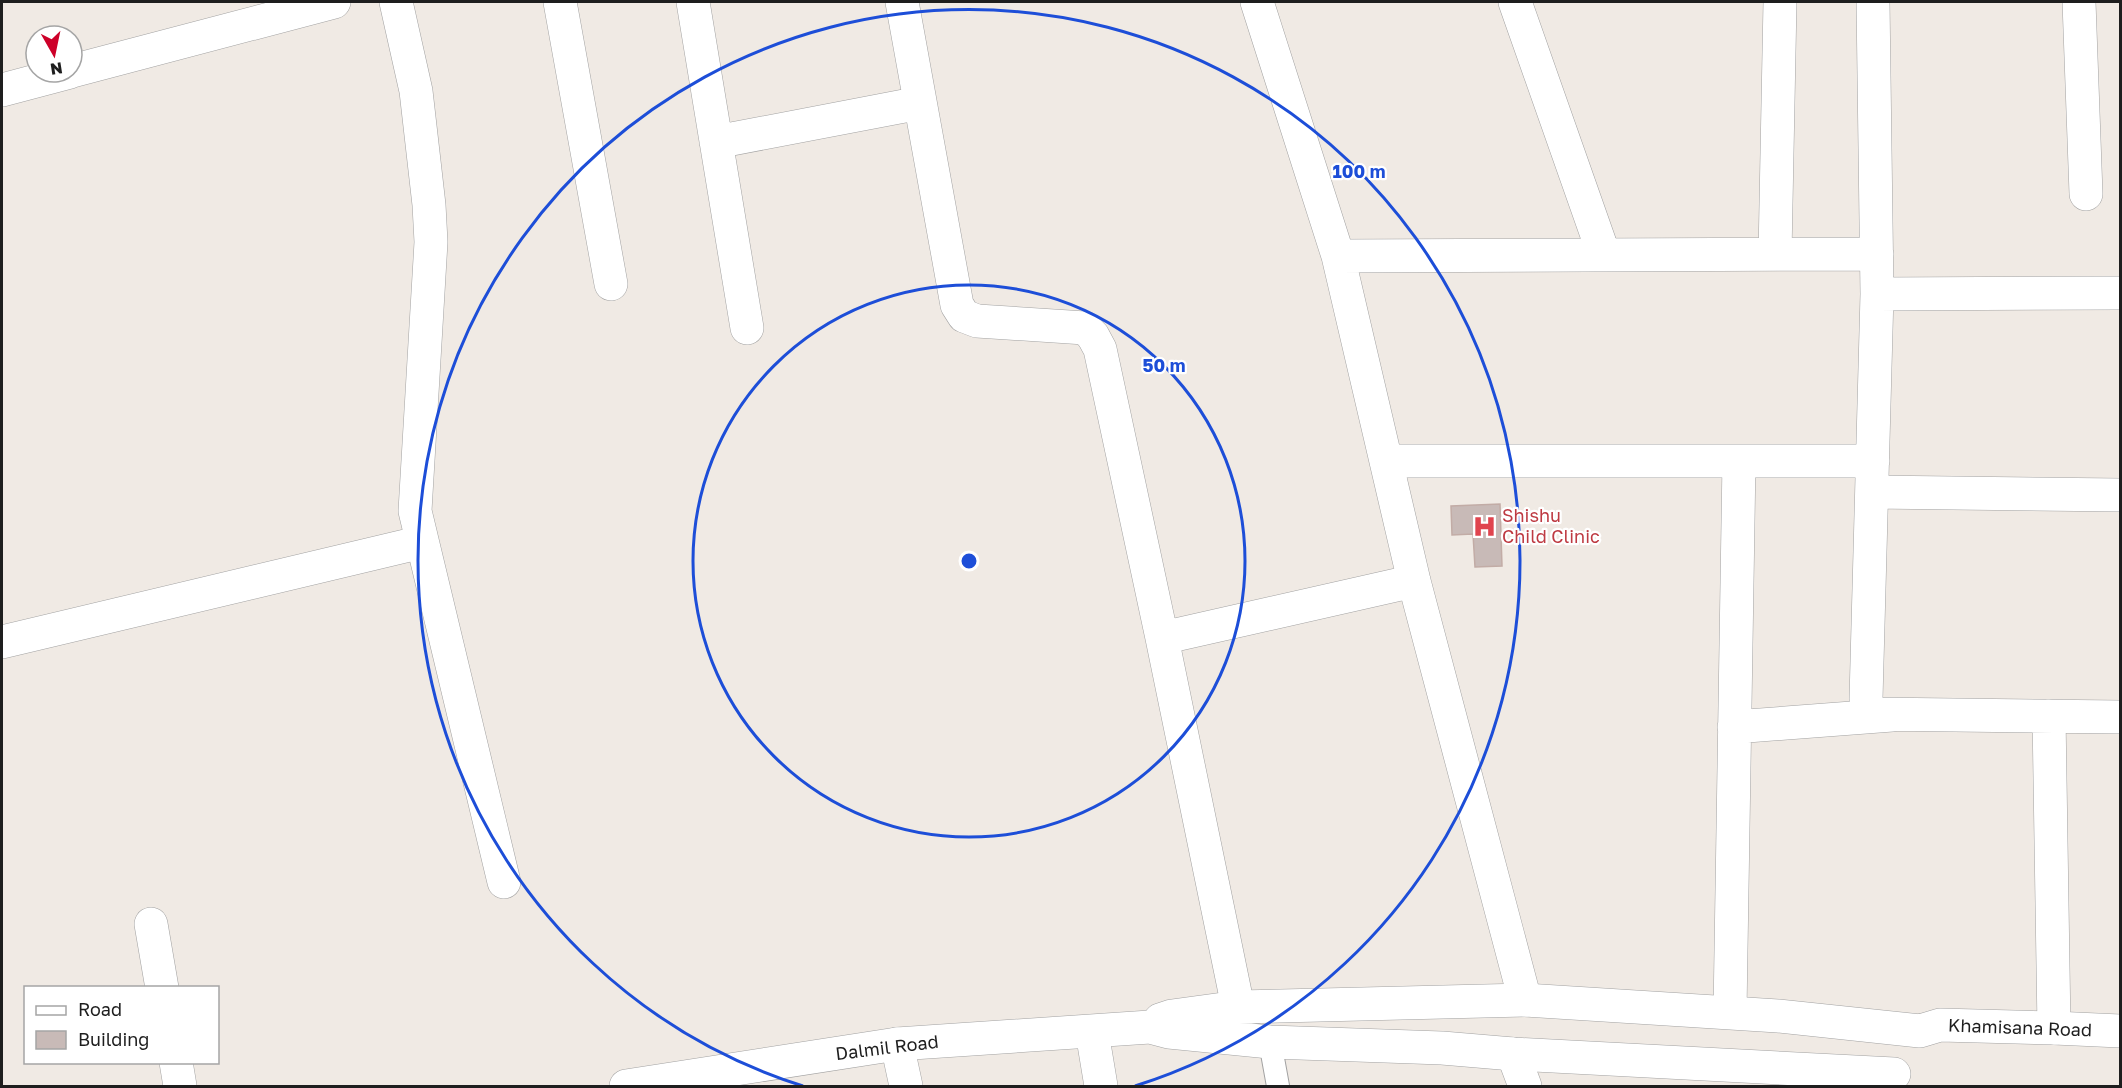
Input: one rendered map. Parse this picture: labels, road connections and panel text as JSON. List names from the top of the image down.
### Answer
{
  "streets": {
    "street": ["Khamisana Road", "Dalmil Road"]
  },
  "crossings": [
    ["Khamisana Road", "Dalmil Road"]
  ],
  "places": {
    "hospital": ["Shishu Child Clinic"]
  },
  "legend": ["Road", "Building"],
  "north": "bottom",
  "rings": ["100 m", "50 m"]
}
